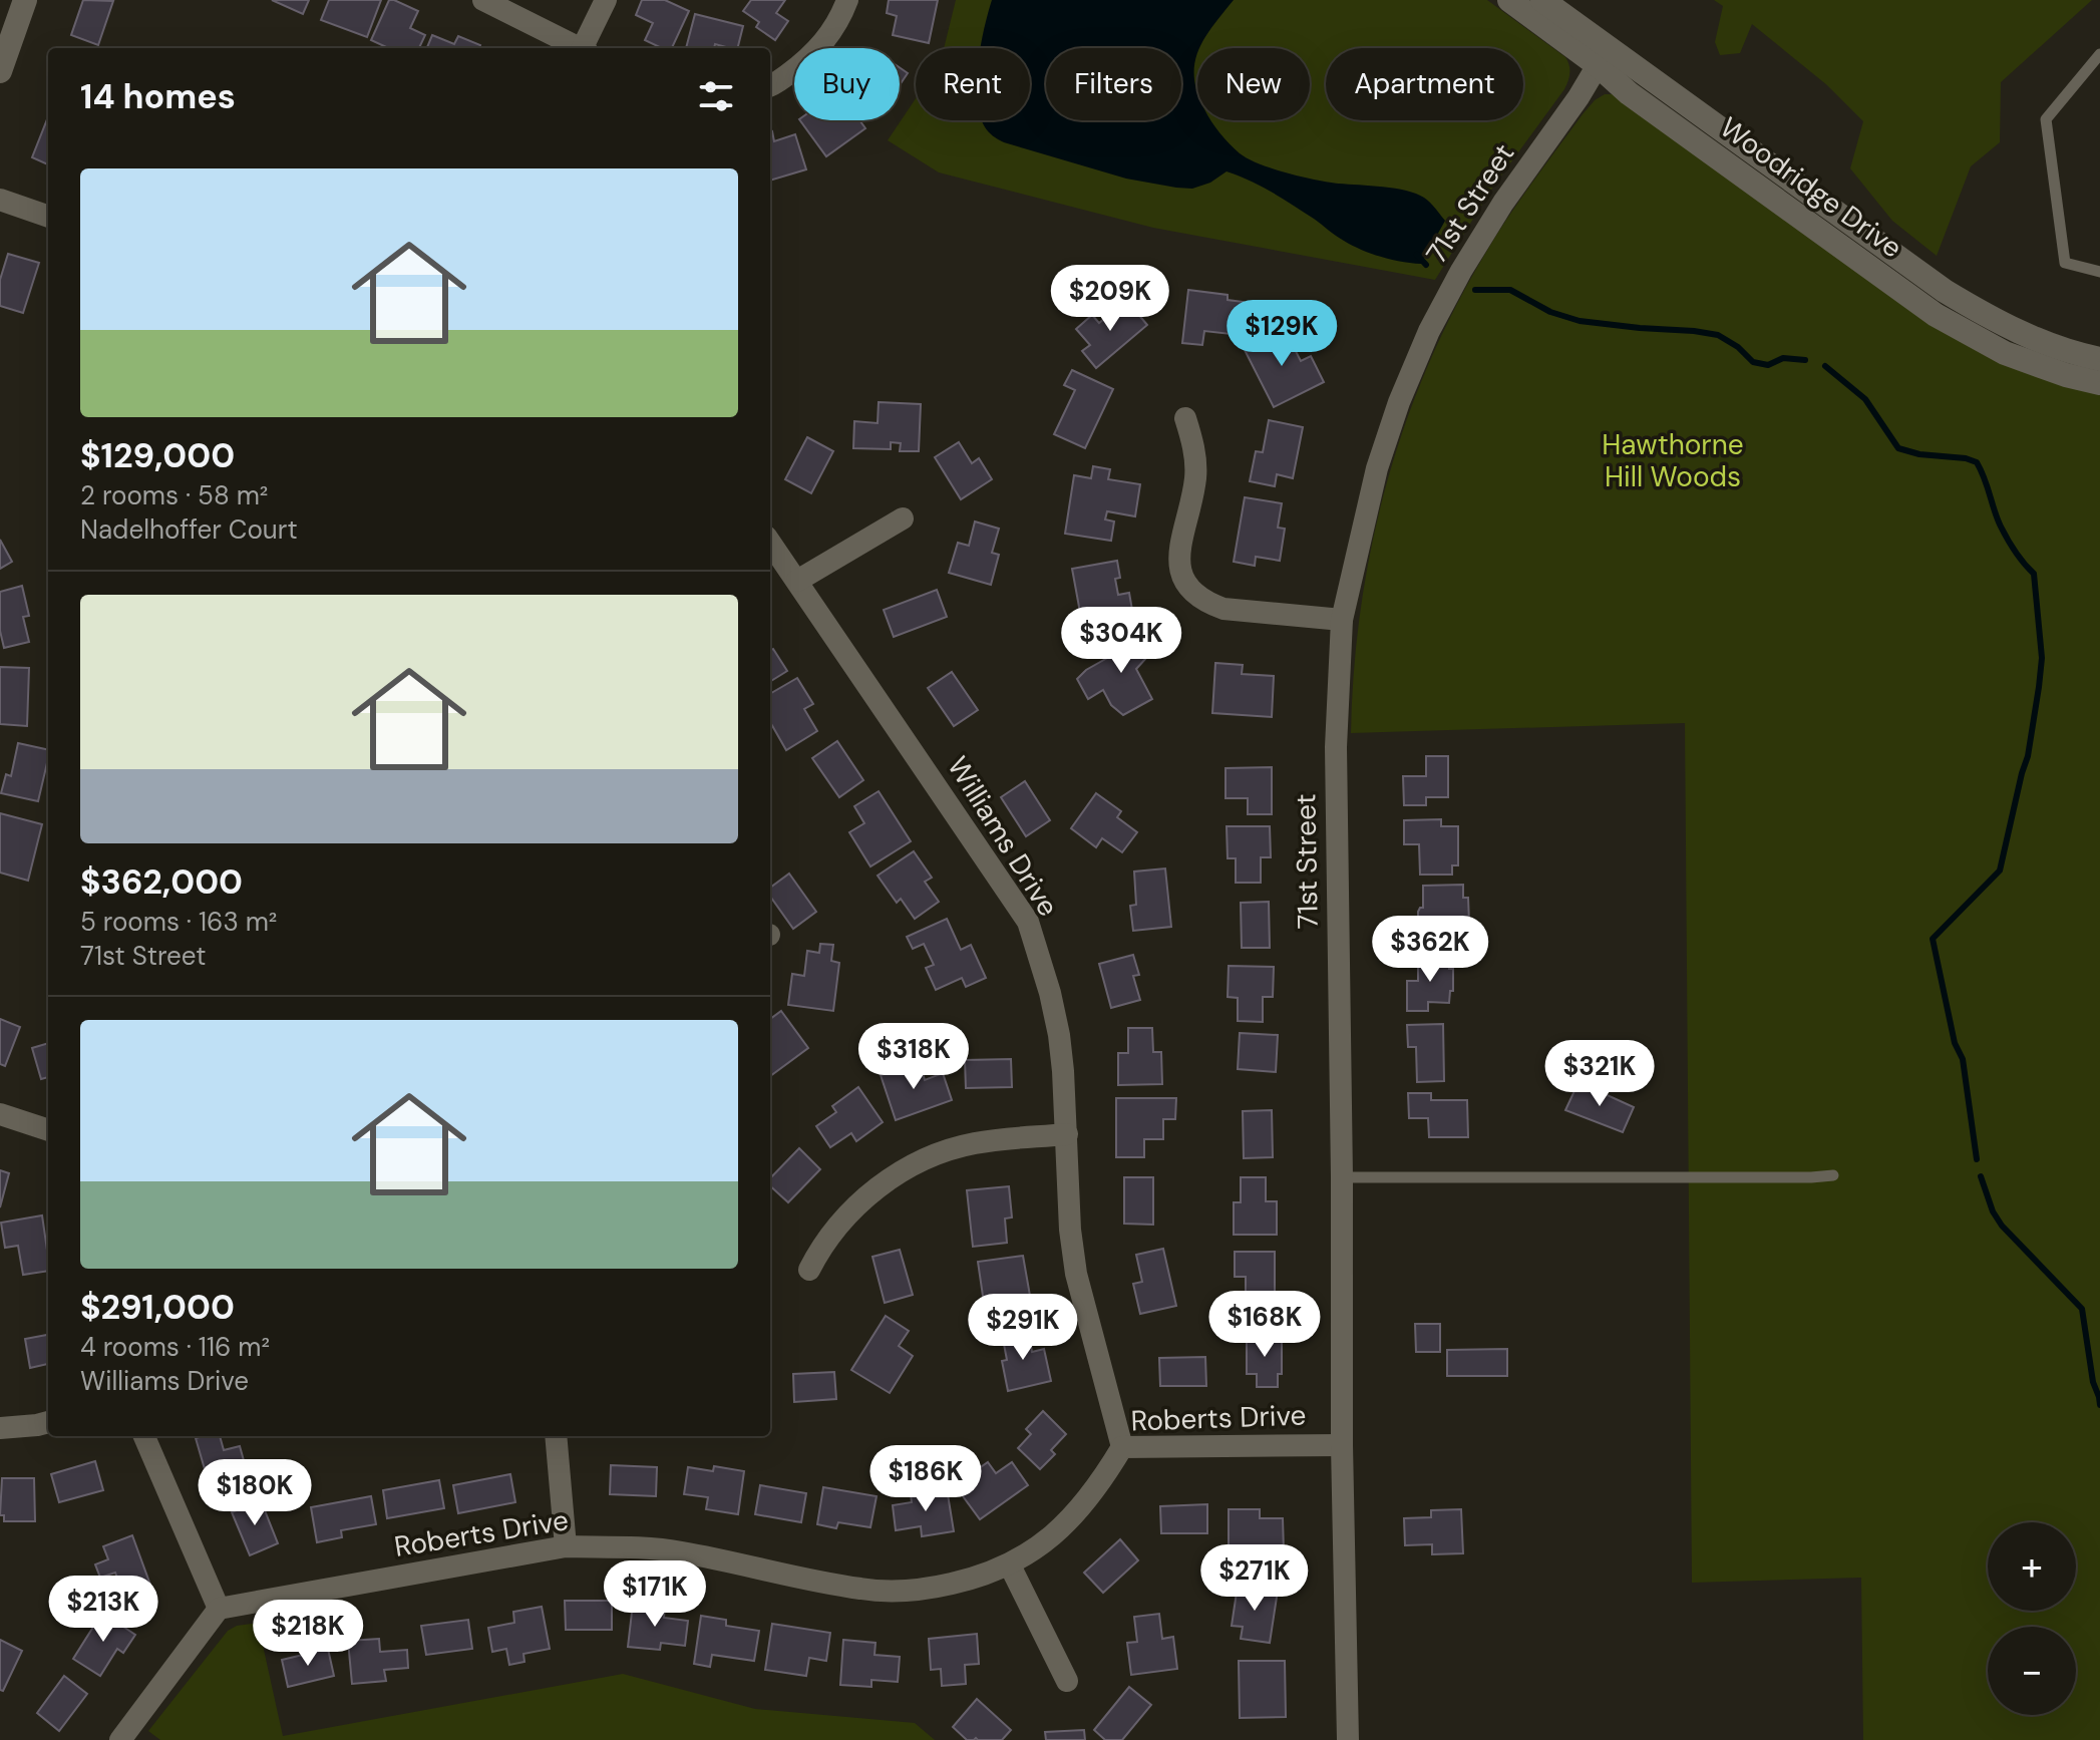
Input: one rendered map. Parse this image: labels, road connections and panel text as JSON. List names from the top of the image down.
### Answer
{
  "streets": {
    "street": [
      "Woodridge Drive",
      "71st Street",
      "Williams Drive",
      "Roberts Drive"
    ]
  },
  "crossings": [
    ["Woodridge Drive", "71st Street"],
    ["71st Street", "Roberts Drive"],
    ["Williams Drive", "Roberts Drive"]
  ],
  "parks": ["Hawthorne Hill Woods"],
  "page": {
    "chip": [
      "Buy",
      "Rent",
      "Filters",
      "New",
      "Apartment"
    ],
    "heading": "14 homes",
    "list": [
      {
        "name": "$129,000",
        "note": "2 rooms · 58 m² · Nadelhoffer Court"
      },
      {
        "name": "$362,000",
        "note": "5 rooms · 163 m² · 71st Street"
      },
      {
        "name": "$291,000",
        "note": "4 rooms · 116 m² · Williams Drive"
      }
    ],
    "price": [
      "$209K",
      "$129K",
      "$304K",
      "$362K",
      "$318K",
      "$321K",
      "$168K",
      "$291K",
      "$186K",
      "$180K",
      "$271K",
      "$171K",
      "$213K",
      "$218K"
    ],
    "map_buttons": ["+", "−"]
  }
}
